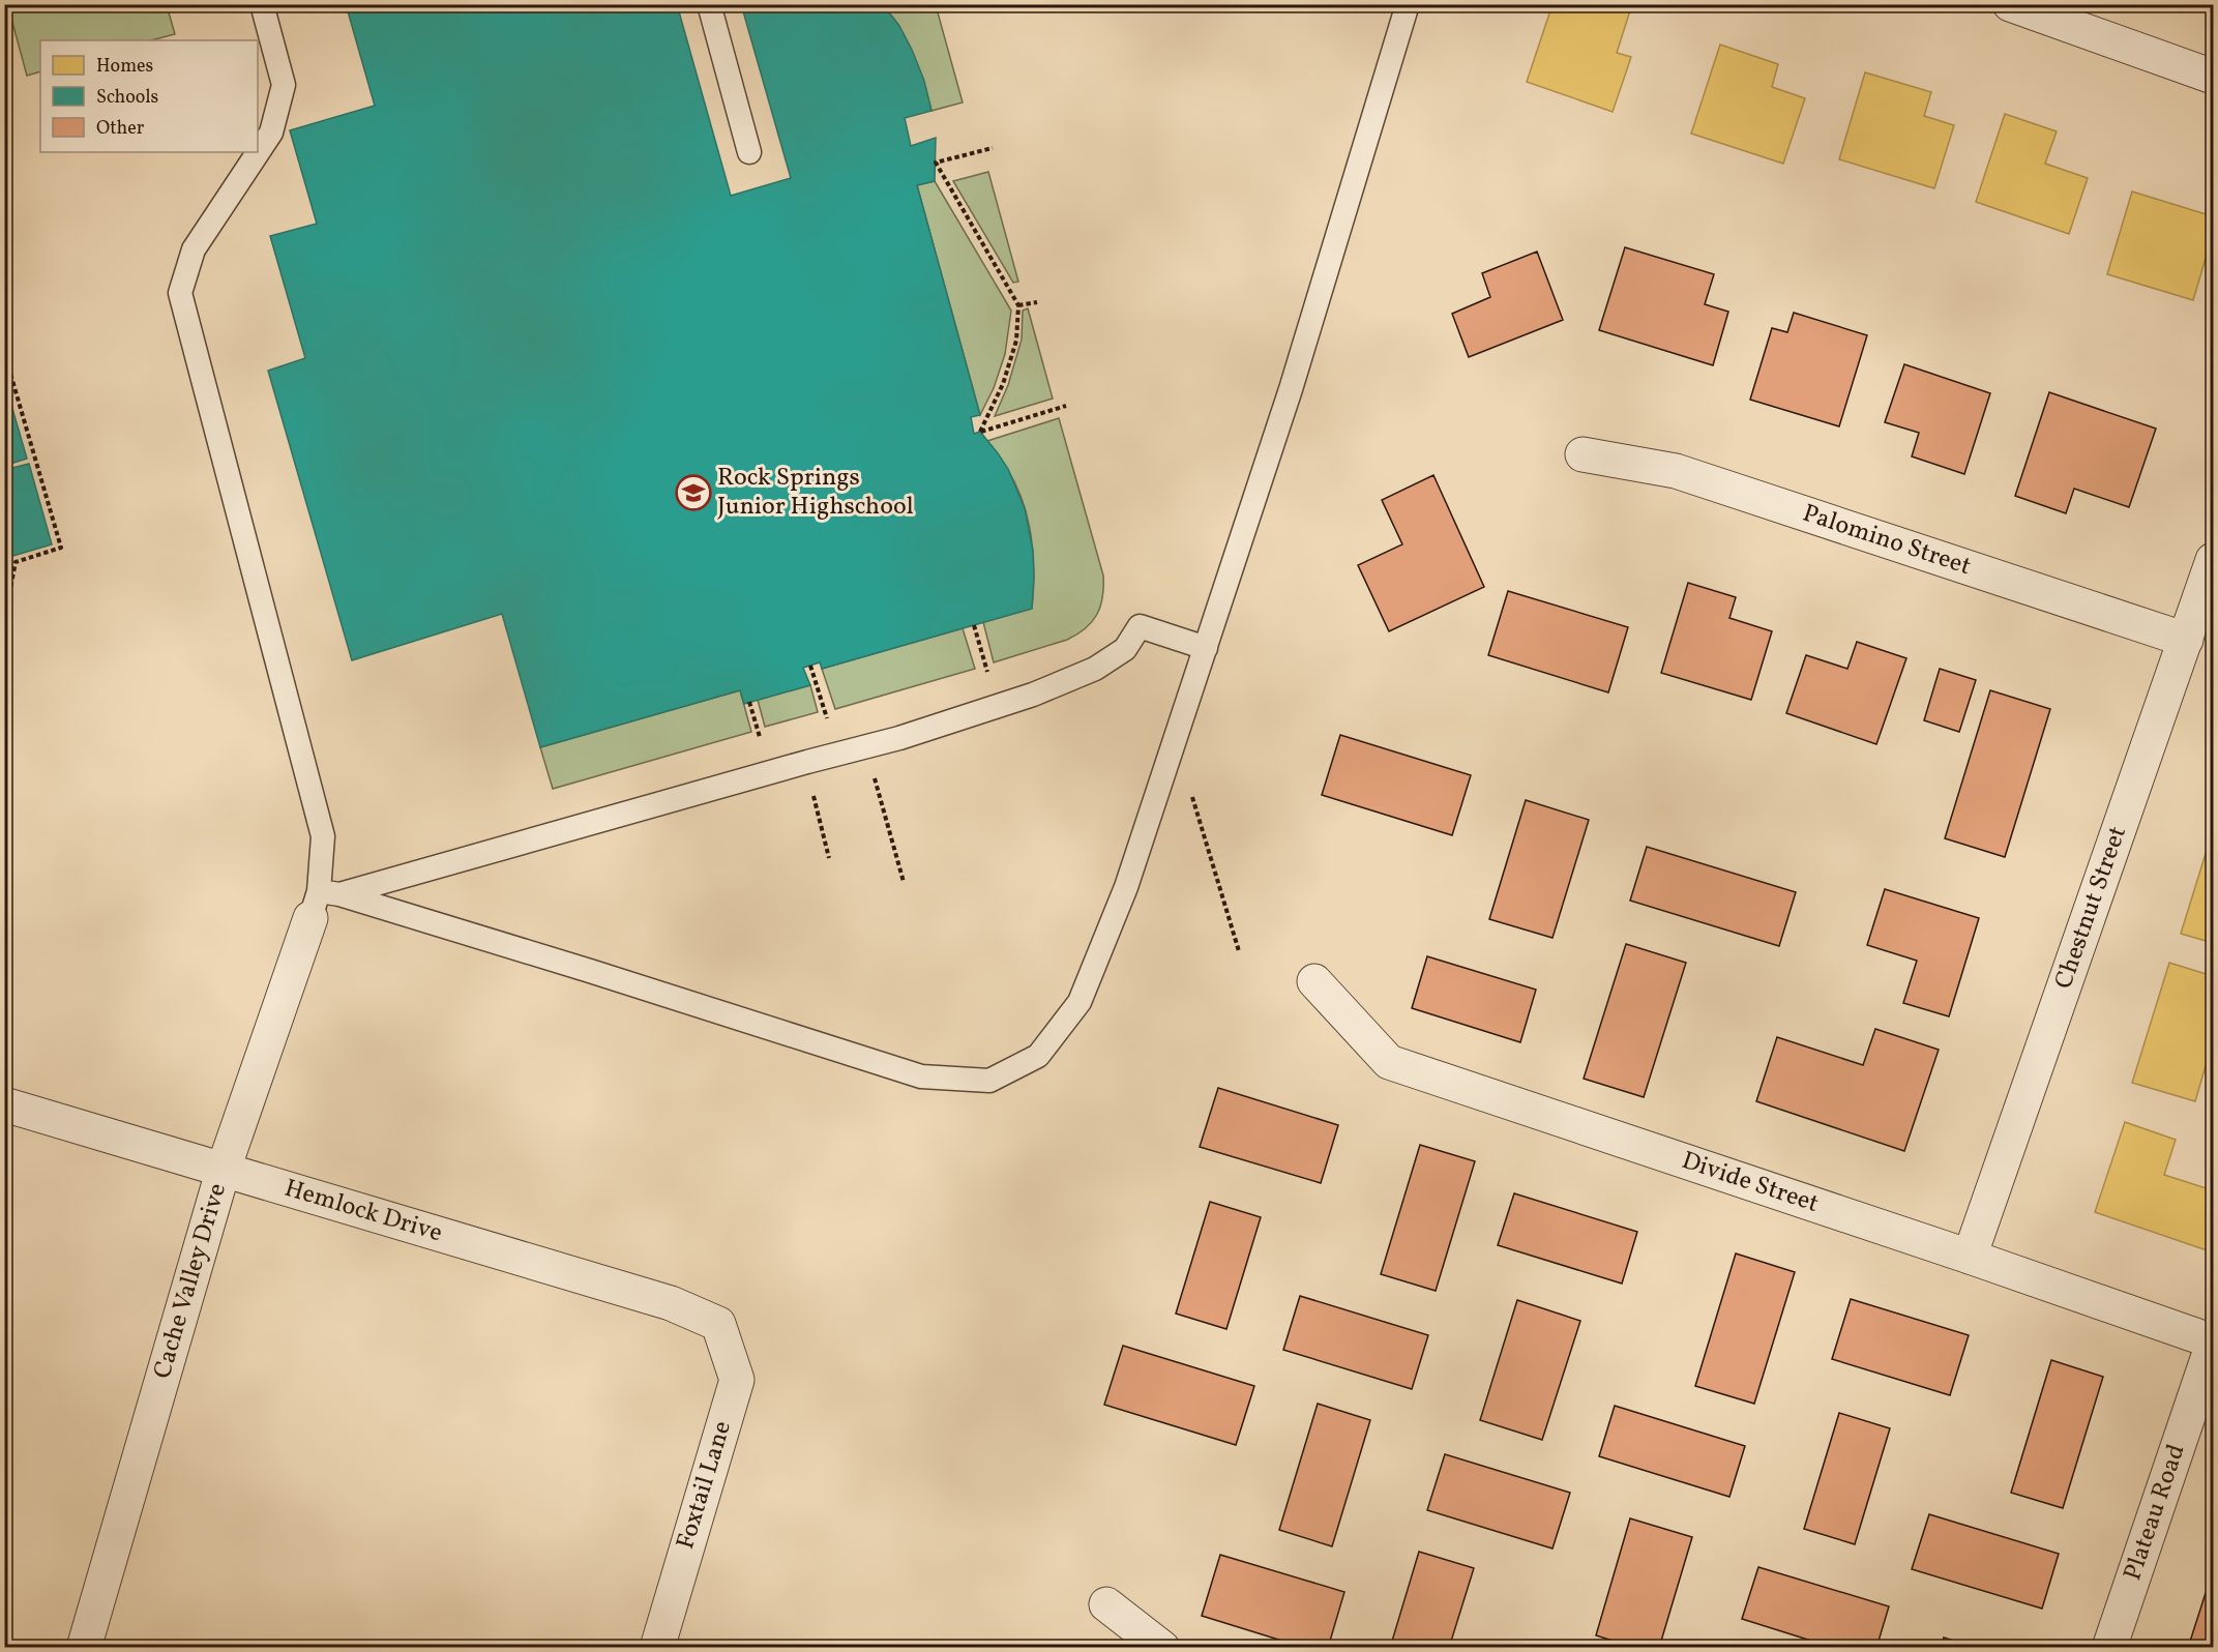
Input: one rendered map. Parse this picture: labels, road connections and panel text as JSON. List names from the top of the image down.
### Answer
{
  "streets": {
    "street": [
      "Palomino Street",
      "Chestnut Street",
      "Divide Street",
      "Hemlock Drive",
      "Cache Valley Drive",
      "Foxtail Lane",
      "Plateau Road"
    ]
  },
  "crossings": [
    ["Palomino Street", "Chestnut Street"],
    ["Chestnut Street", "Divide Street"],
    ["Divide Street", "Plateau Road"],
    ["Hemlock Drive", "Cache Valley Drive"],
    ["Hemlock Drive", "Foxtail Lane"]
  ],
  "places": {
    "school or university": ["Rock Springs Junior Highschool"]
  },
  "legend": ["Homes", "Schools", "Other"]
}
